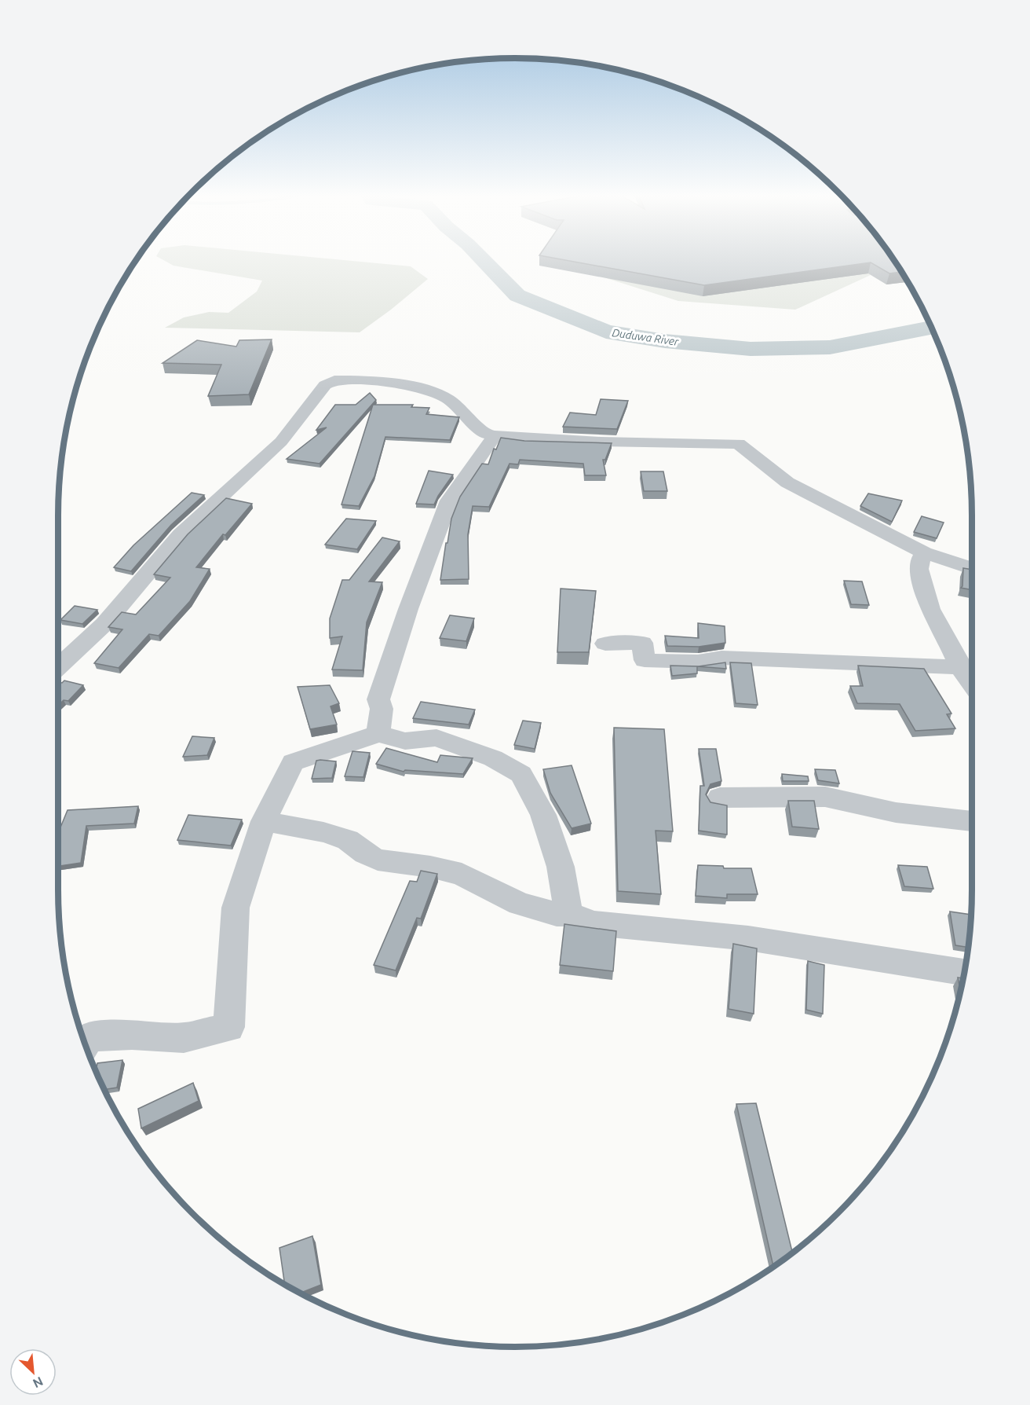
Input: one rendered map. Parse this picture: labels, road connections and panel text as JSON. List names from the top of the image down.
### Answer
{
  "water": ["Duduwa River"],
  "north": "bottom right"
}
